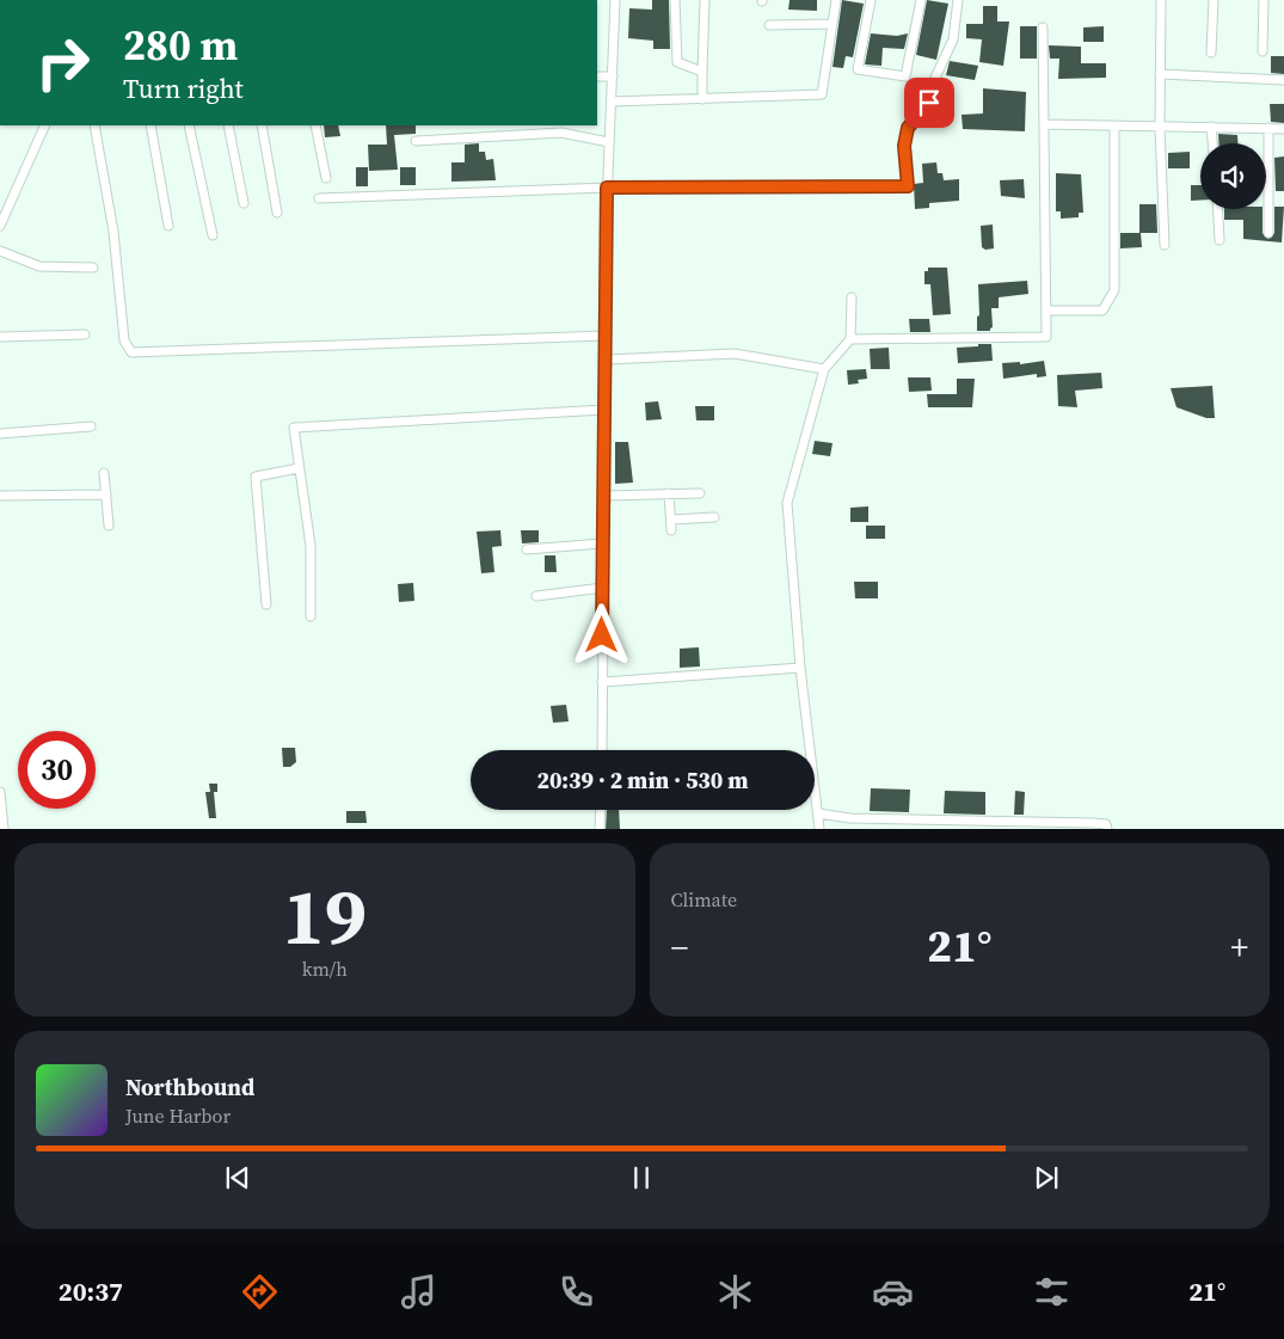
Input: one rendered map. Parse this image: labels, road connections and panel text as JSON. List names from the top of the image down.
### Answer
{
  "page": {
    "turn": ["280 m", "Turn right"],
    "limit": "30",
    "trip": "20:39 · 2 min · 530 m",
    "tile": [
      ["19", "km/h"],
      "Climate"
    ],
    "heat": ["−", "21°", "+"],
    "song": ["Northbound", "June Harbor"],
    "tabs": ["20:37", "21°"]
  }
}
